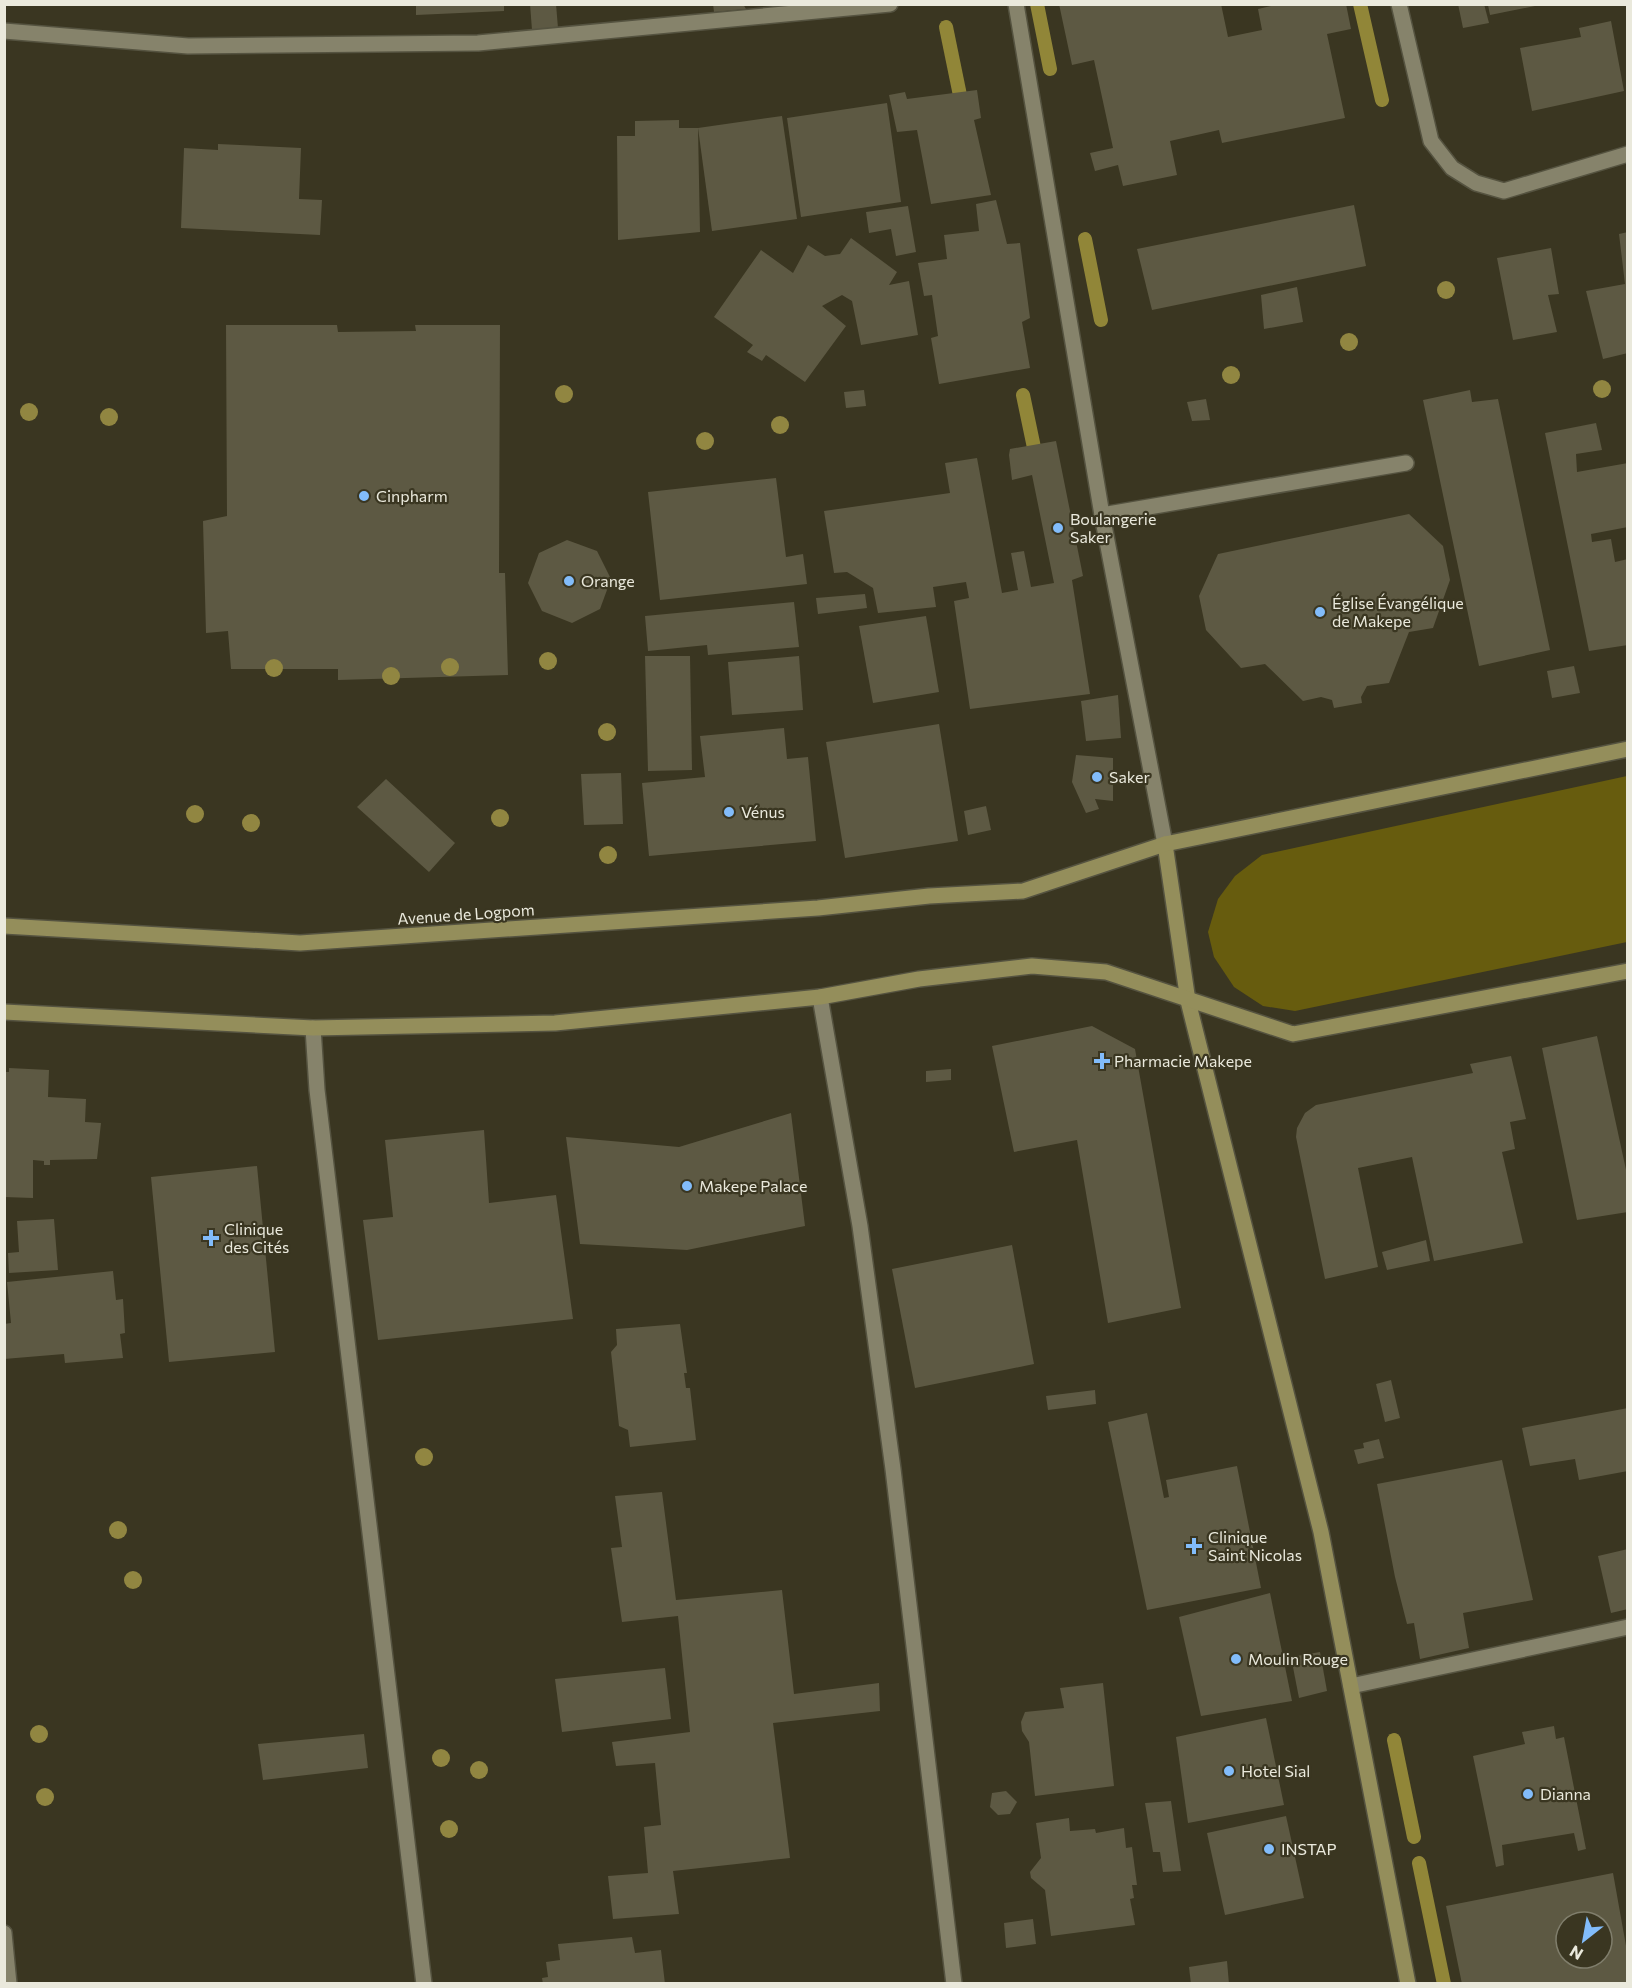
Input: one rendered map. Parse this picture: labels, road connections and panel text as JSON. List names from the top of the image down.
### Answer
{
  "streets": {
    "main road": ["Avenue de Logpom"]
  },
  "places": {
    "other": [
      "Cinpharm",
      "Boulangerie Saker",
      "Orange",
      "Église Évangélique de Makepe",
      "Saker",
      "Vénus",
      "Makepe Palace",
      "Moulin Rouge",
      "Hotel Sial",
      "Dianna",
      "INSTAP"
    ],
    "health": ["Pharmacie Makepe", "Clinique des Cités", "Clinique Saint Nicolas"]
  },
  "north": "bottom left"
}
